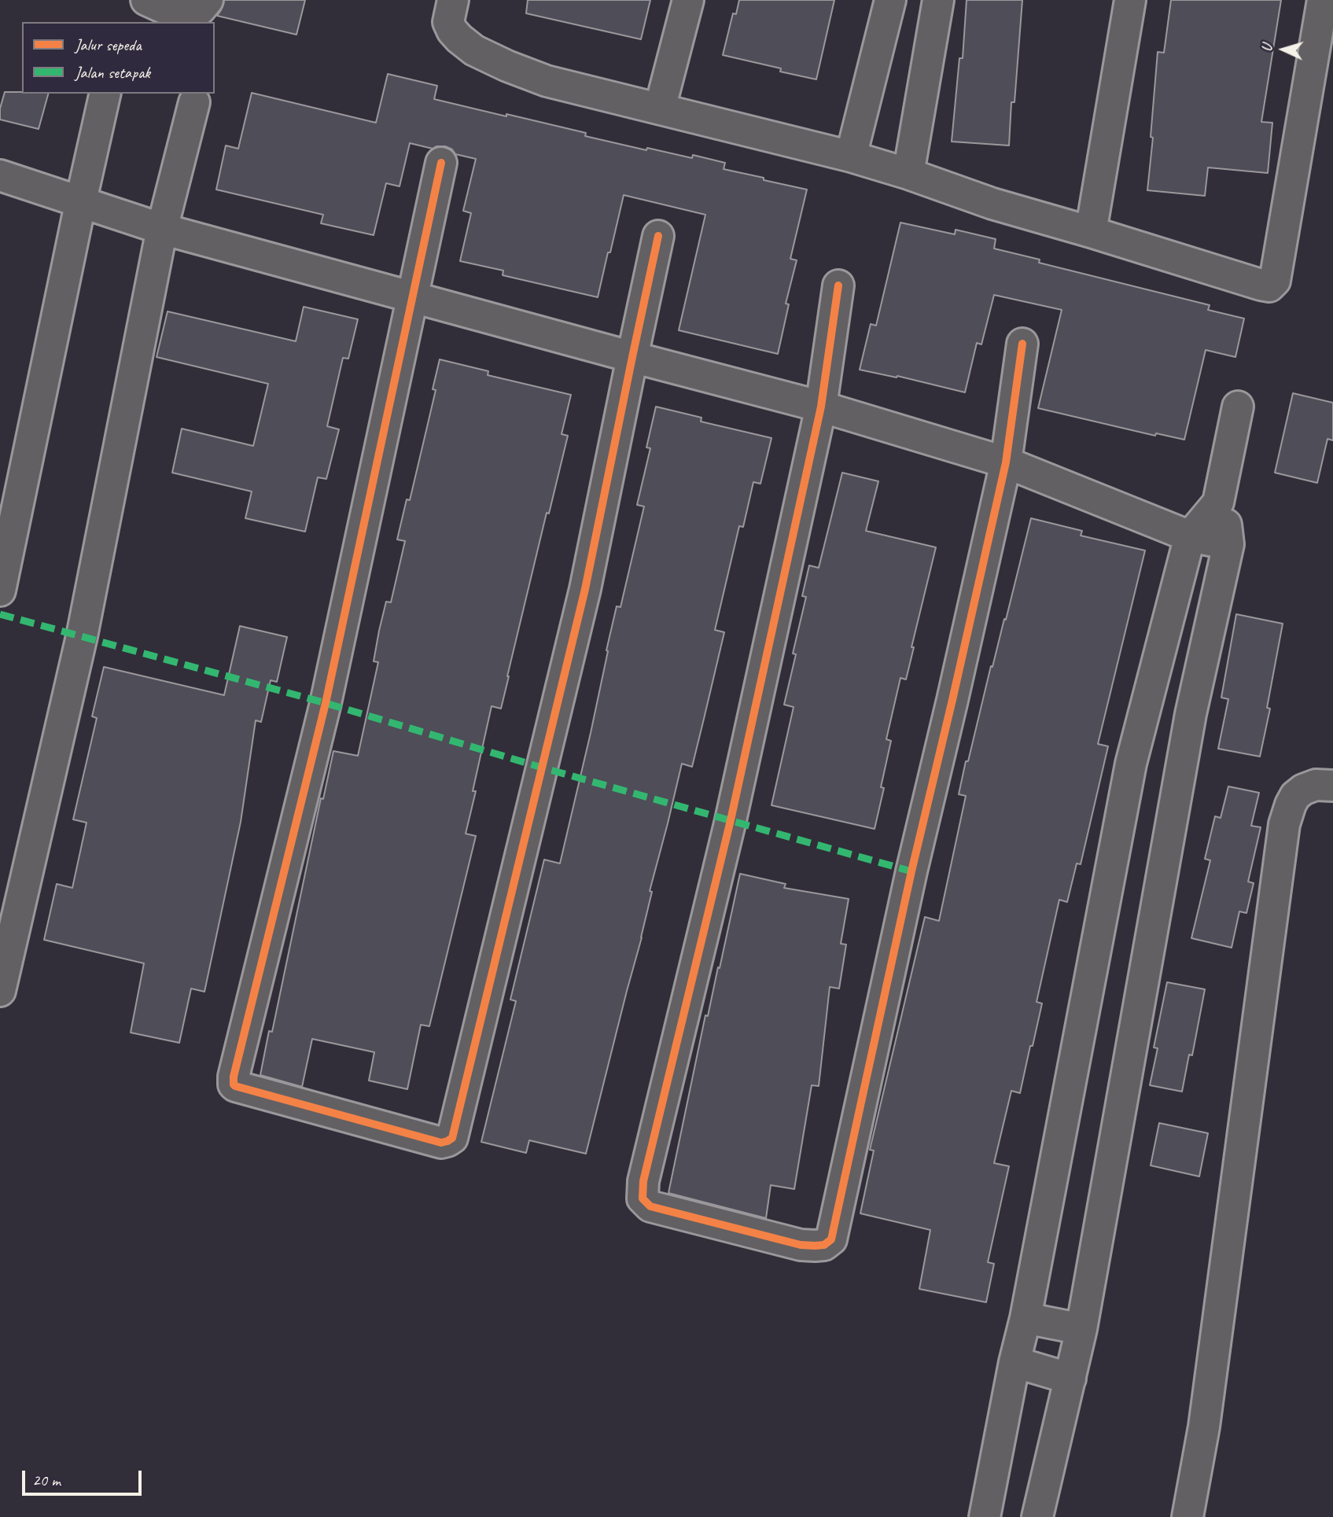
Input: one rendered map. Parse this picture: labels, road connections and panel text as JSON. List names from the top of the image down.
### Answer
{
  "legend": ["Jalur sepeda", "Jalan setapak"],
  "scale_bar": "20 m",
  "north": "left"
}
